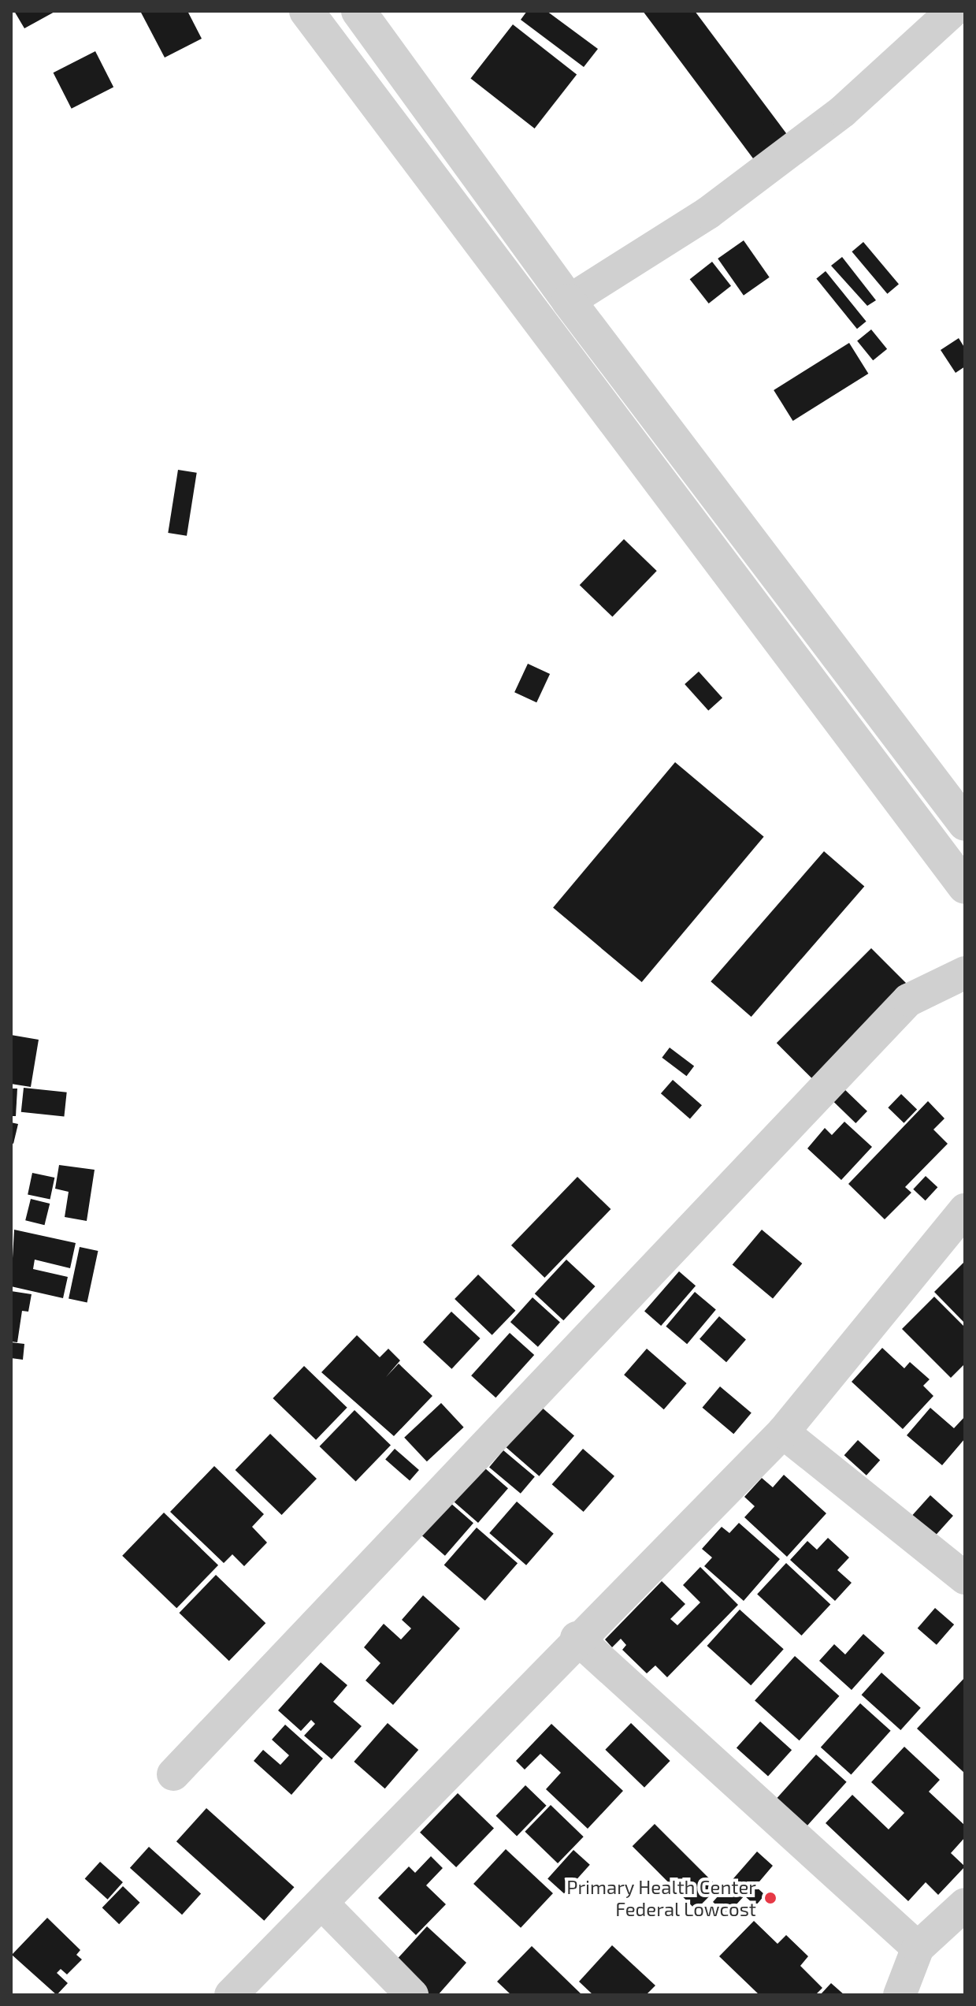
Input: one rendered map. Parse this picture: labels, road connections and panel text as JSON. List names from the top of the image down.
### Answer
{
  "places": ["Primary Health Center Federal Lowcost"]
}
